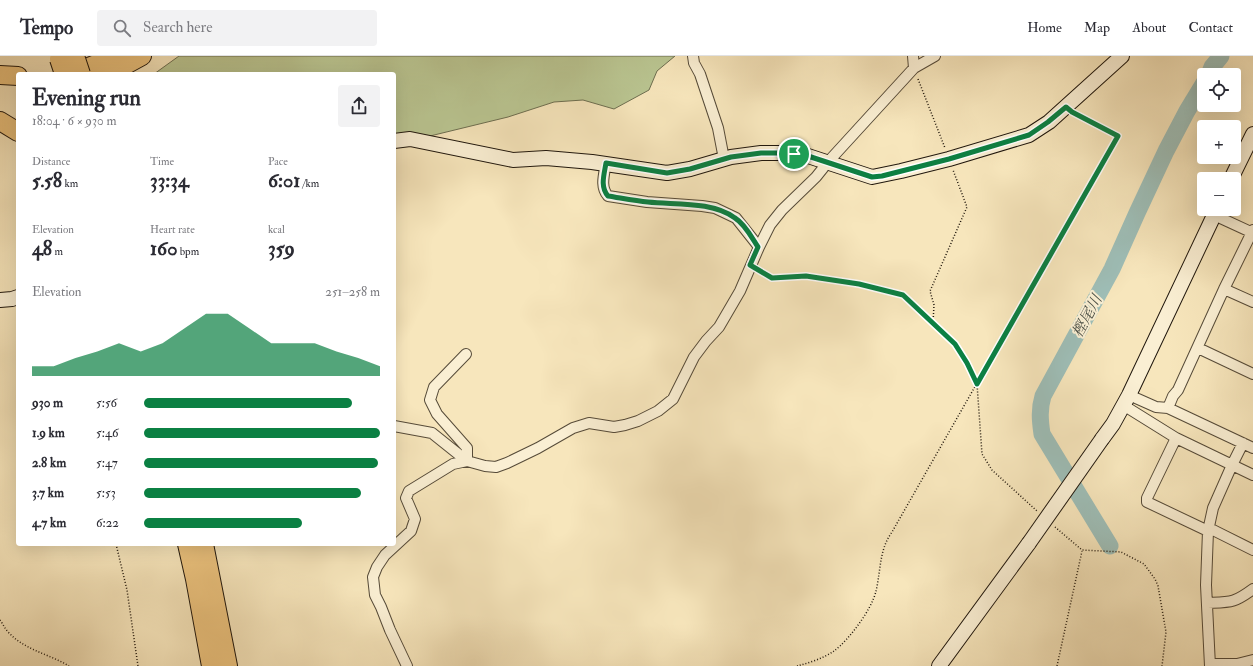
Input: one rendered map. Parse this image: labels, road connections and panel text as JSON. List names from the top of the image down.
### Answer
{
  "water": ["樫尾川"],
  "page": {
    "header": "Tempo",
    "search": "Search here",
    "nav": [
      "Home",
      "Map",
      "About",
      "Contact"
    ],
    "map_buttons": ["+", "−"],
    "heading": ["Evening run", "18:04 · 6 × 930 m"],
    "stats": [
      ["Distance", "5.58 km"],
      ["Time", "33:34"],
      ["Pace", "6:01 /km"],
      ["Elevation", "48 m"],
      ["Heart rate", "160 bpm"],
      ["kcal", "359"]
    ],
    "chart": ["Elevation", "251–258 m"],
    "list": [
      {
        "name": "930 m",
        "note": "5:56"
      },
      {
        "name": "1.9 km",
        "note": "5:46"
      },
      {
        "name": "2.8 km",
        "note": "5:47"
      },
      {
        "name": "3.7 km",
        "note": "5:53"
      },
      {
        "name": "4.7 km",
        "note": "6:22"
      }
    ]
  }
}
